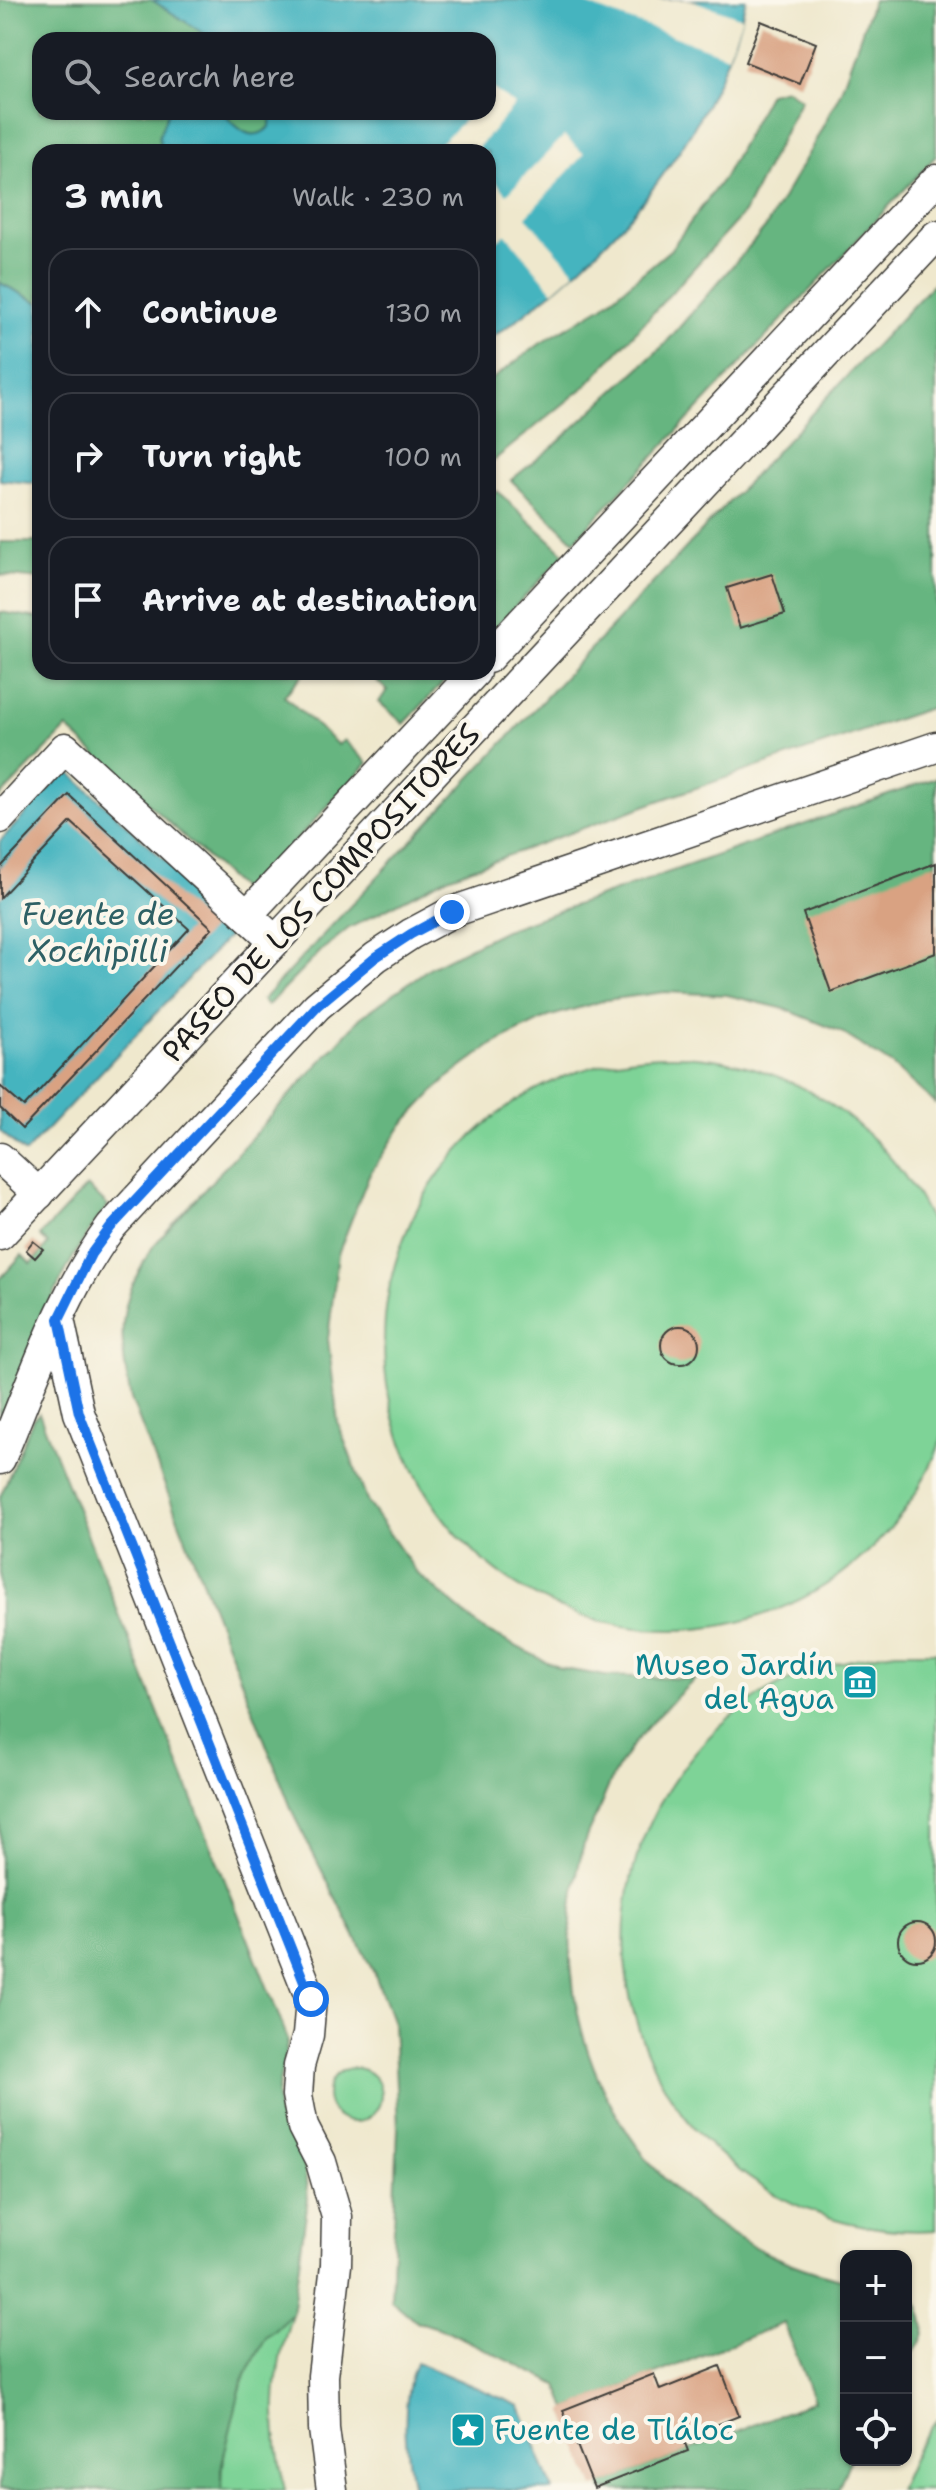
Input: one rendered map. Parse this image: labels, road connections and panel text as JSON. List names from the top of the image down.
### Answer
{
  "streets": {
    "street": ["PASEO DE LOS COMPOSITORES"]
  },
  "water": ["Fuente de Xochipilli"],
  "places": {
    "museum": ["Museo Jardín del Agua"],
    "place": ["Fuente de Tláloc"]
  },
  "page": {
    "search": "Search here",
    "heading": ["3 min", "Walk · 230 m"],
    "list": [
      ["Continue", "130 m"],
      ["Turn right", "100 m"],
      "Arrive at destination"
    ],
    "map_buttons": ["+", "−"]
  }
}
